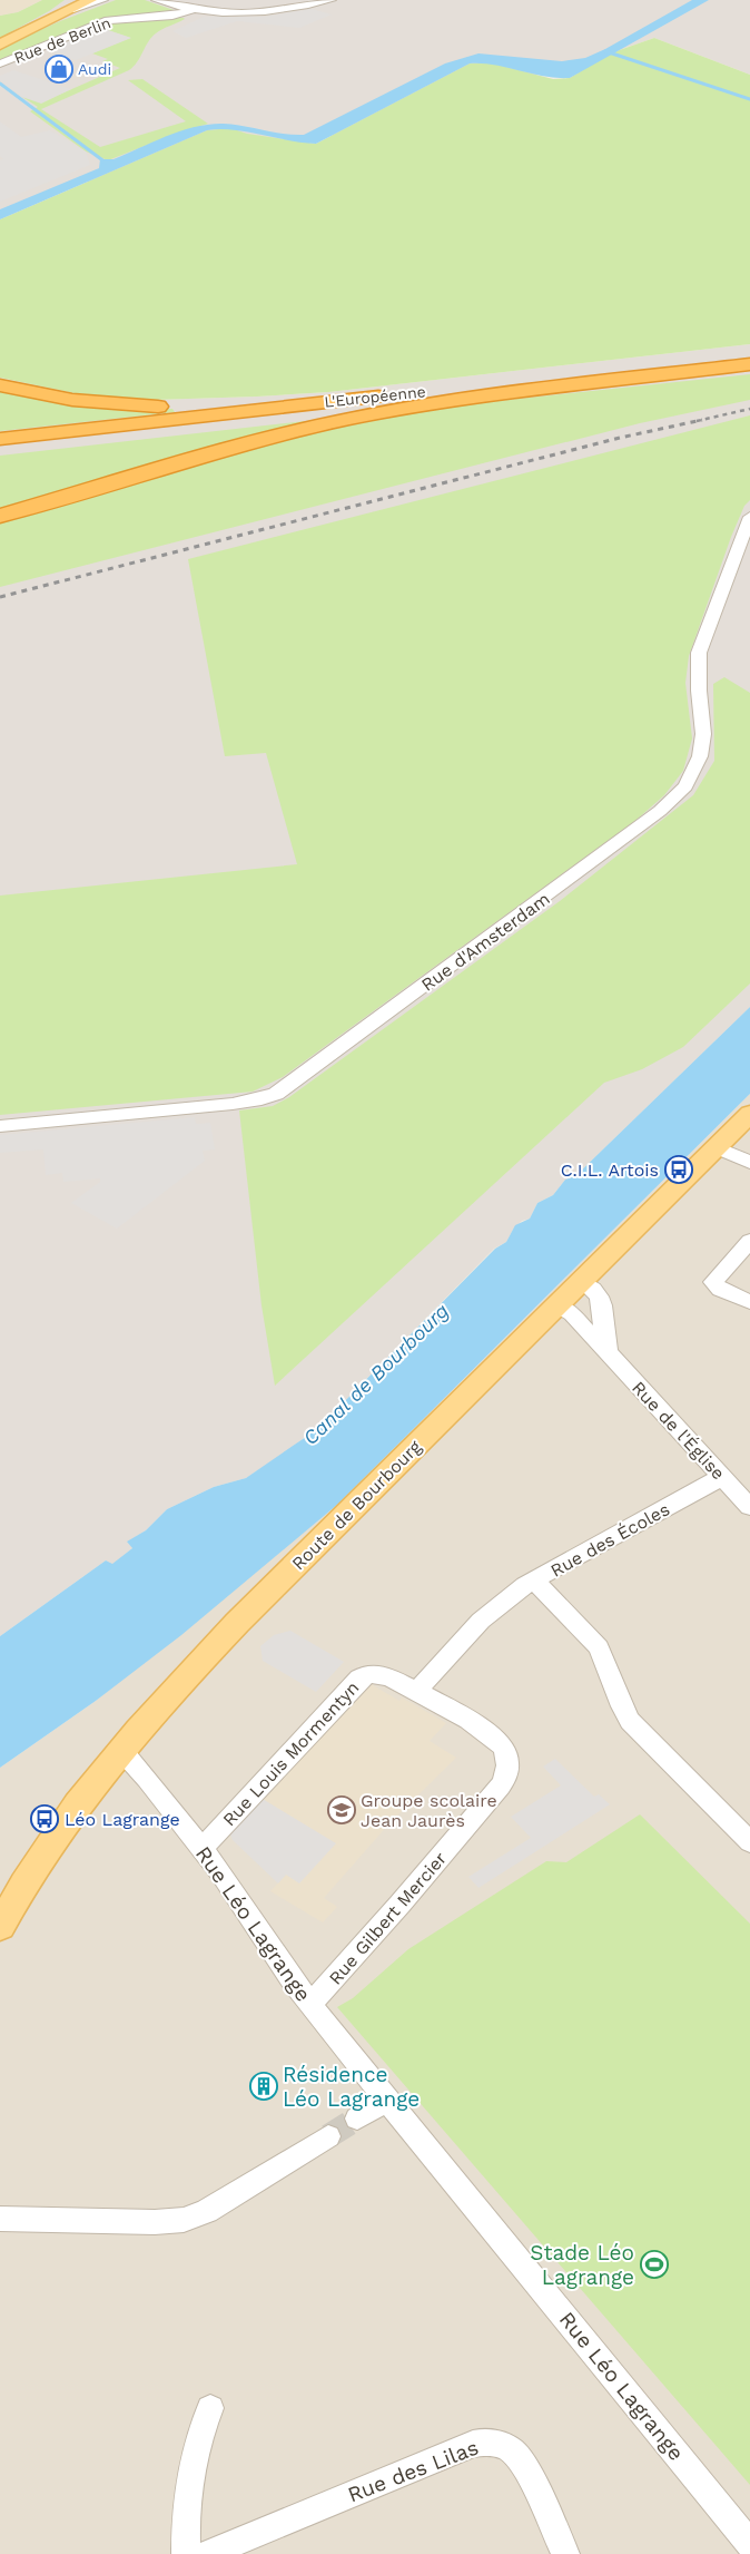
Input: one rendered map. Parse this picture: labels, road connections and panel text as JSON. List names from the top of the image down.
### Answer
{
  "streets": {
    "highway": ["L'Européenne"],
    "main road": ["Route de Bourbourg"],
    "street": [
      "Rue de Berlin",
      "Rue d'Amsterdam",
      "Rue de l'Église",
      "Rue des Écoles",
      "Rue Louis Mormentyn",
      "Rue Gilbert Mercier",
      "Rue Léo Lagrange",
      "Rue des Lilas"
    ]
  },
  "crossings": [
    ["Rue de l'Église", "Route de Bourbourg"],
    ["Rue de l'Église", "Rue des Écoles"],
    ["Route de Bourbourg", "Rue Léo Lagrange"],
    ["Rue Louis Mormentyn", "Rue Gilbert Mercier"],
    ["Rue Louis Mormentyn", "Rue Léo Lagrange"],
    ["Rue Gilbert Mercier", "Rue Léo Lagrange"]
  ],
  "water": ["Canal de Bourbourg"],
  "places": {
    "shop": ["Audi"],
    "bus stop": ["C.I.L. Artois", "Léo Lagrange"],
    "school or university": ["Groupe scolaire Jean Jaurès"],
    "building": ["Résidence Léo Lagrange"],
    "sports": ["Stade Léo Lagrange"]
  }
}
